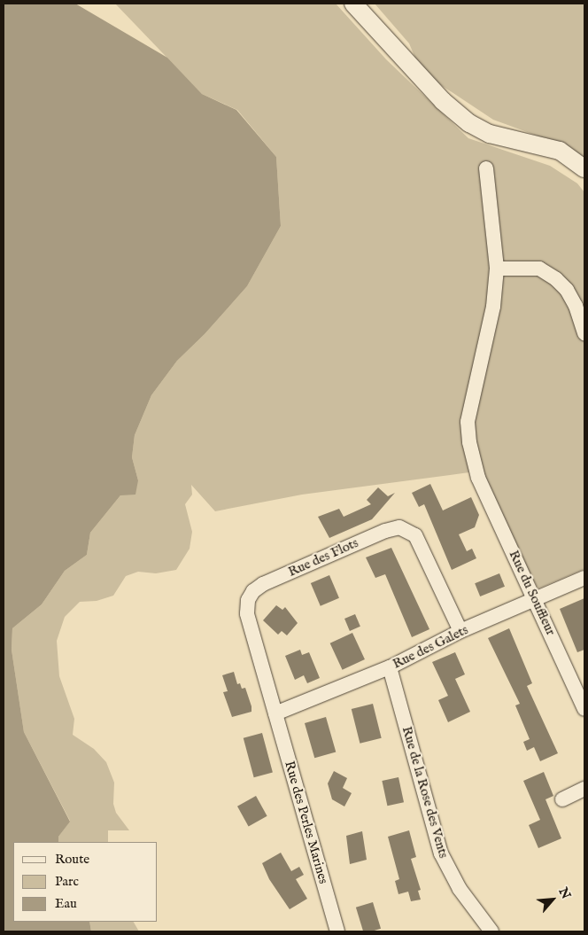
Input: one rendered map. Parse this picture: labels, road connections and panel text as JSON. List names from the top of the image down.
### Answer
{
  "streets": {
    "street": [
      "Rue des Flots",
      "Rue du Souffleur",
      "Rue des Galets",
      "Rue de la Rose des Vents",
      "Rue des Perles Marines"
    ]
  },
  "crossings": [
    ["Rue des Flots", "Rue des Galets"],
    ["Rue des Flots", "Rue des Perles Marines"],
    ["Rue du Souffleur", "Rue des Galets"],
    ["Rue des Galets", "Rue de la Rose des Vents"],
    ["Rue des Galets", "Rue des Perles Marines"]
  ],
  "legend": ["Route", "Parc", "Eau"],
  "north": "top right"
}
